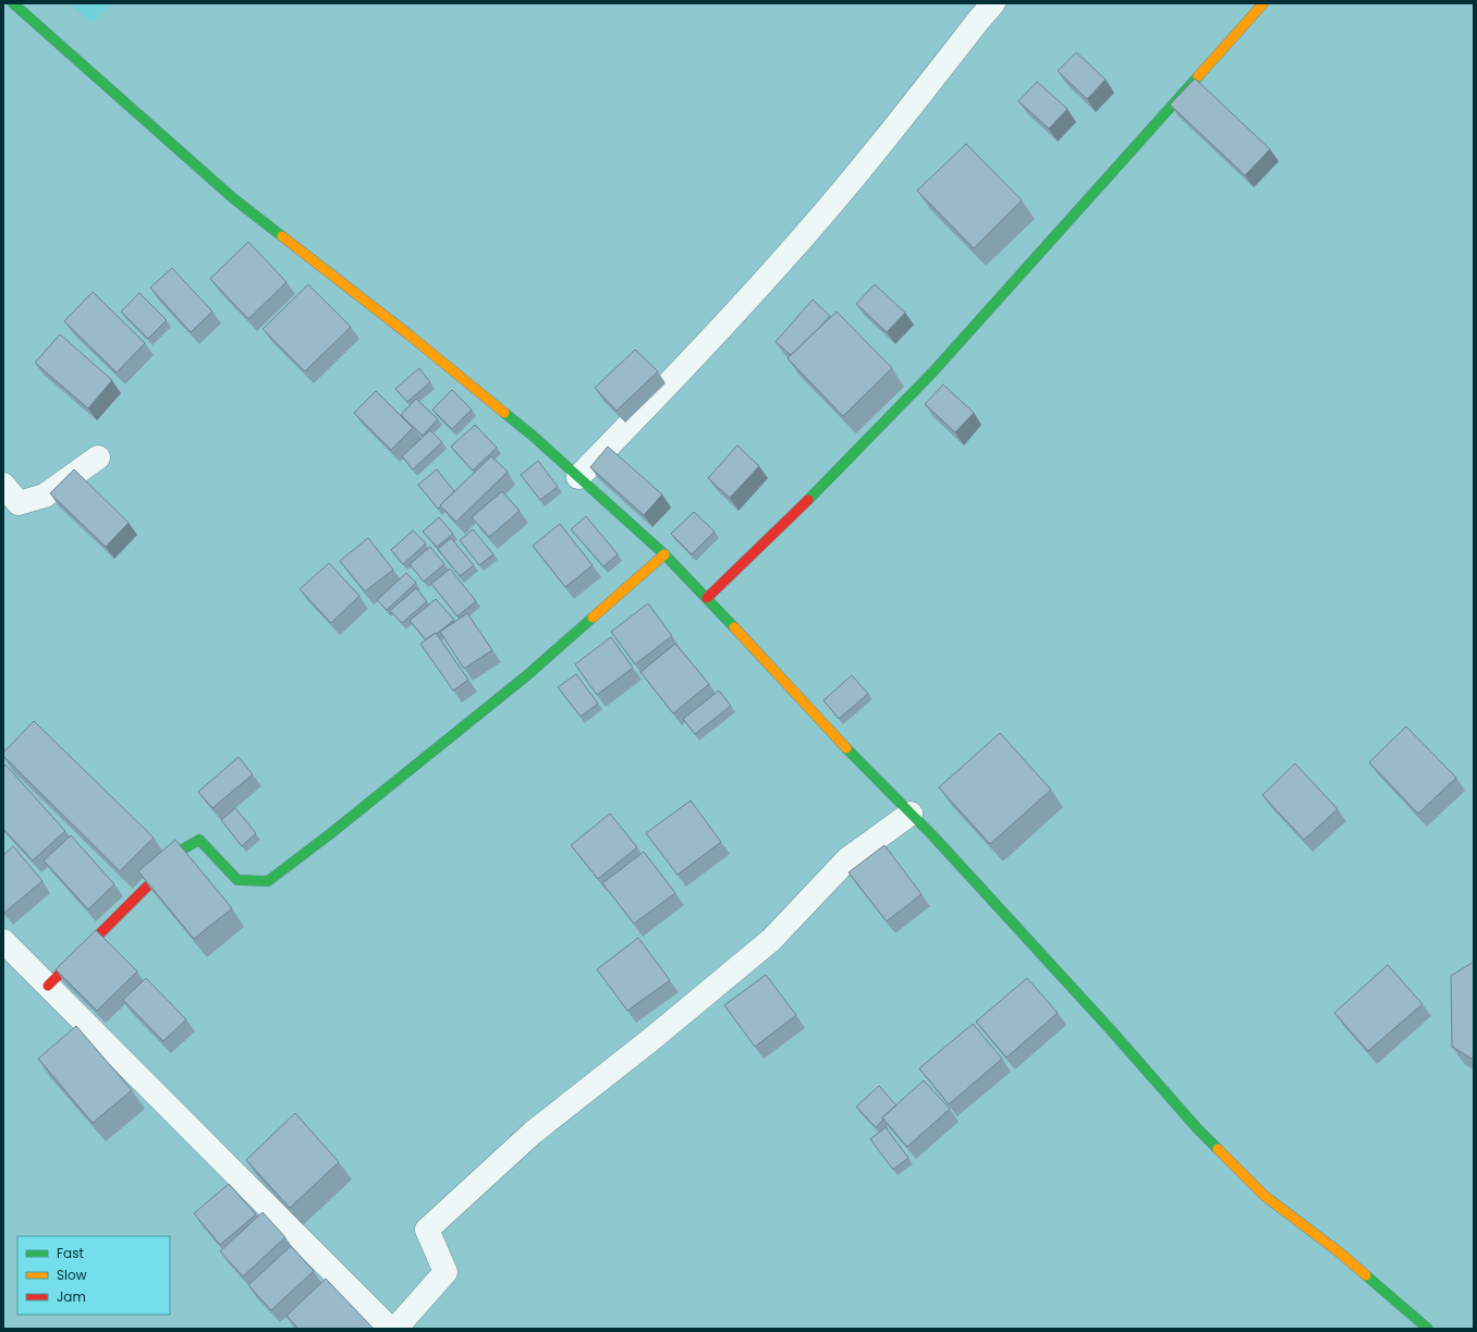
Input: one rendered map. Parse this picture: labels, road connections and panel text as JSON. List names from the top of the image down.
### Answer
{
  "legend": ["Fast", "Slow", "Jam"]
}
